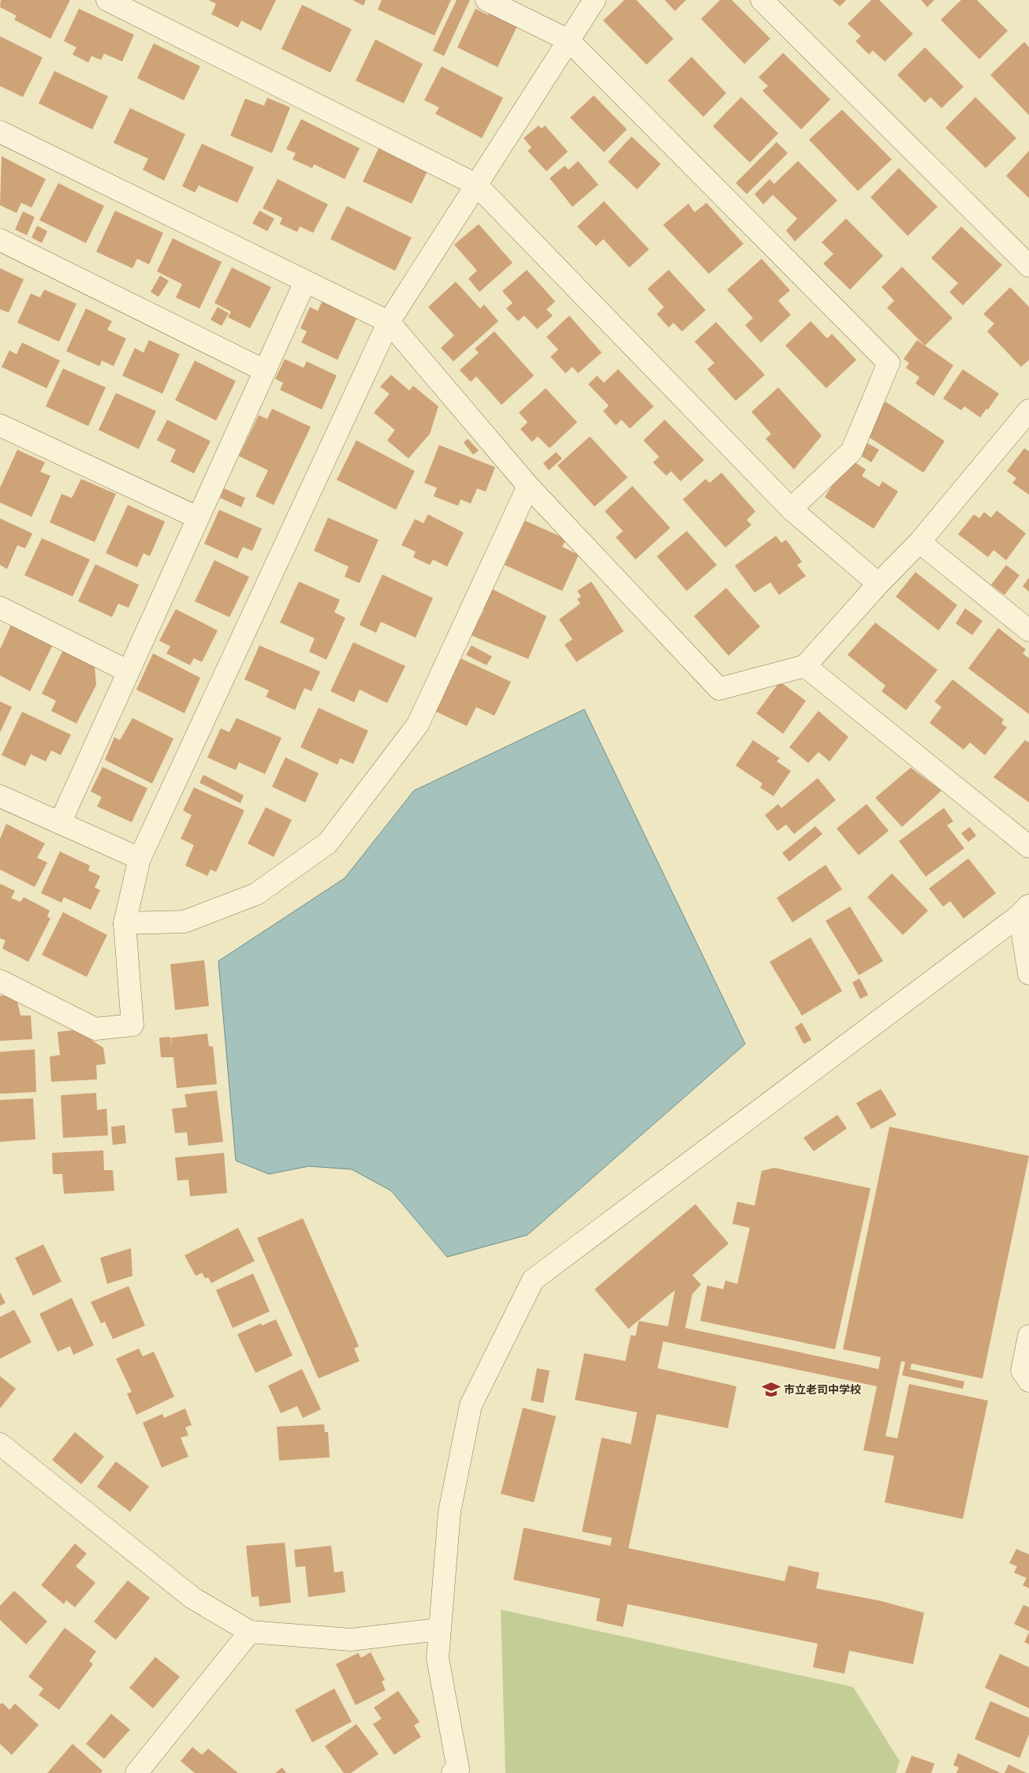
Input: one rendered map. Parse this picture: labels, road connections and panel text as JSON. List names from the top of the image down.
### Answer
{
  "places": {
    "school or university": ["市立老司中学校"]
  }
}
